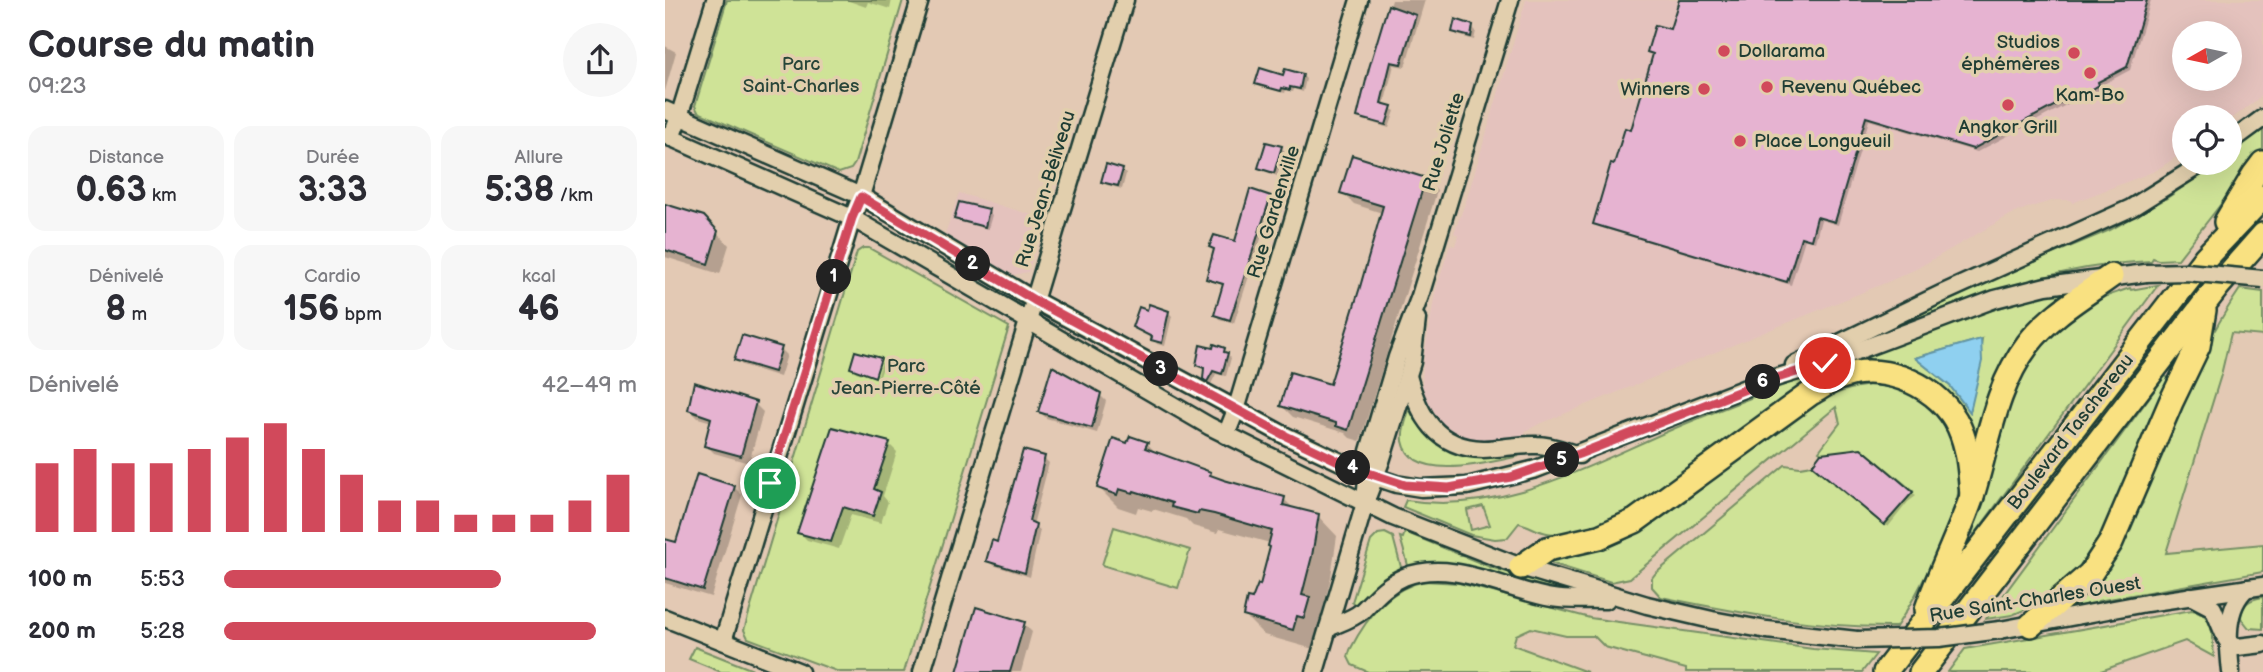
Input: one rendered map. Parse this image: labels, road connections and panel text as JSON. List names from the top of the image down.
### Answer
{
  "streets": {
    "highway": ["Boulevard Taschereau"],
    "street": [
      "Rue Joliette",
      "Rue Jean-Béliveau",
      "Rue Gardenville",
      "Rue Saint-Charles Ouest"
    ]
  },
  "crossings": [
    ["Rue Joliette", "Rue Saint-Charles Ouest"],
    ["Rue Jean-Béliveau", "Rue Saint-Charles Ouest"],
    ["Rue Gardenville", "Rue Saint-Charles Ouest"]
  ],
  "parks": ["Parc Saint-Charles", "Parc Jean-Pierre-Côté"],
  "places": [
    "Dollarama",
    "Studios éphémères",
    "Kam-Bo",
    "Revenu Québec",
    "Winners",
    "Angkor Grill",
    "Place Longueuil"
  ],
  "north": "left",
  "page": {
    "heading": ["Course du matin", "09:23"],
    "stats": [
      ["Distance", "0.63 km"],
      ["Durée", "3:33"],
      ["Allure", "5:38 /km"],
      ["Dénivelé", "8 m"],
      ["Cardio", "156 bpm"],
      ["kcal", "46"]
    ],
    "pins": [
      "2",
      "1",
      "3",
      "6",
      "5",
      "4"
    ],
    "chart": ["Dénivelé", "42–49 m"],
    "list": [
      {
        "name": "100 m",
        "note": "5:53"
      },
      {
        "name": "200 m",
        "note": "5:28"
      }
    ]
  }
}
